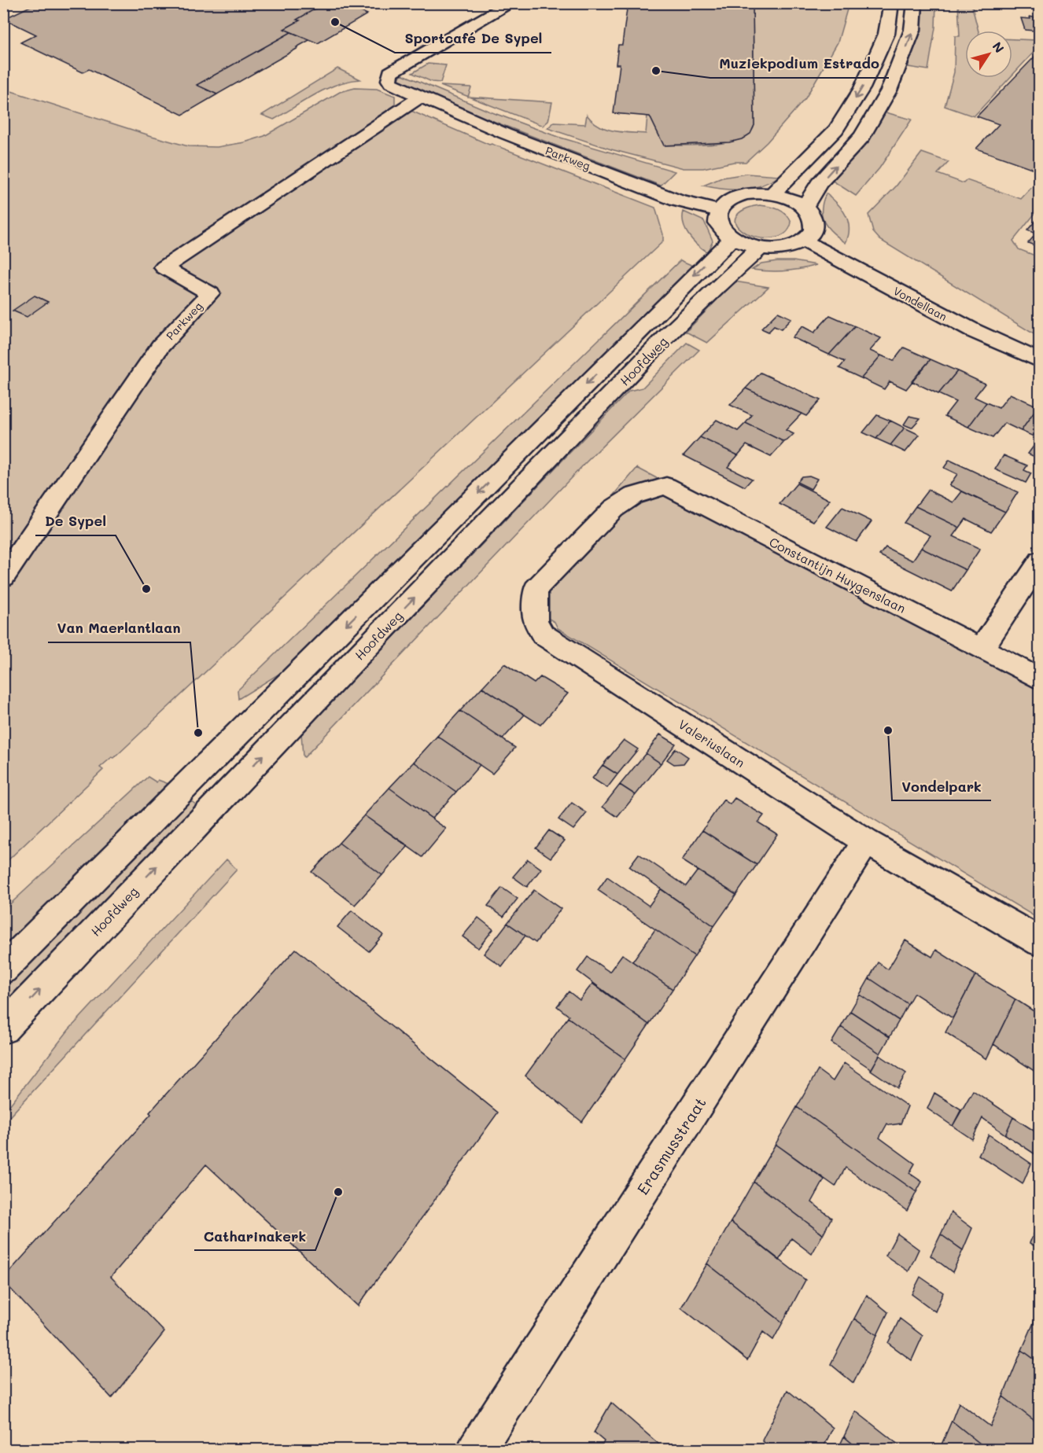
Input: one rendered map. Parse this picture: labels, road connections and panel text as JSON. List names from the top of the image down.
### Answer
{
  "streets": {
    "main road": [
      "Parkweg",
      "Vondellaan",
      "Hoofdweg",
      "Constantijn Huygenslaan",
      "Valeriuslaan",
      "Erasmusstraat"
    ]
  },
  "crossings": [
    ["Parkweg", "Vondellaan"],
    ["Parkweg", "Hoofdweg"],
    ["Vondellaan", "Hoofdweg"],
    ["Constantijn Huygenslaan", "Valeriuslaan"],
    ["Valeriuslaan", "Erasmusstraat"]
  ],
  "places": [
    "Sportcafé De Sypel",
    "Muziekpodium Estrado",
    "De Sypel",
    "Vondelpark",
    "Van Maerlantlaan",
    "Catharinakerk"
  ],
  "north": "top right"
}
